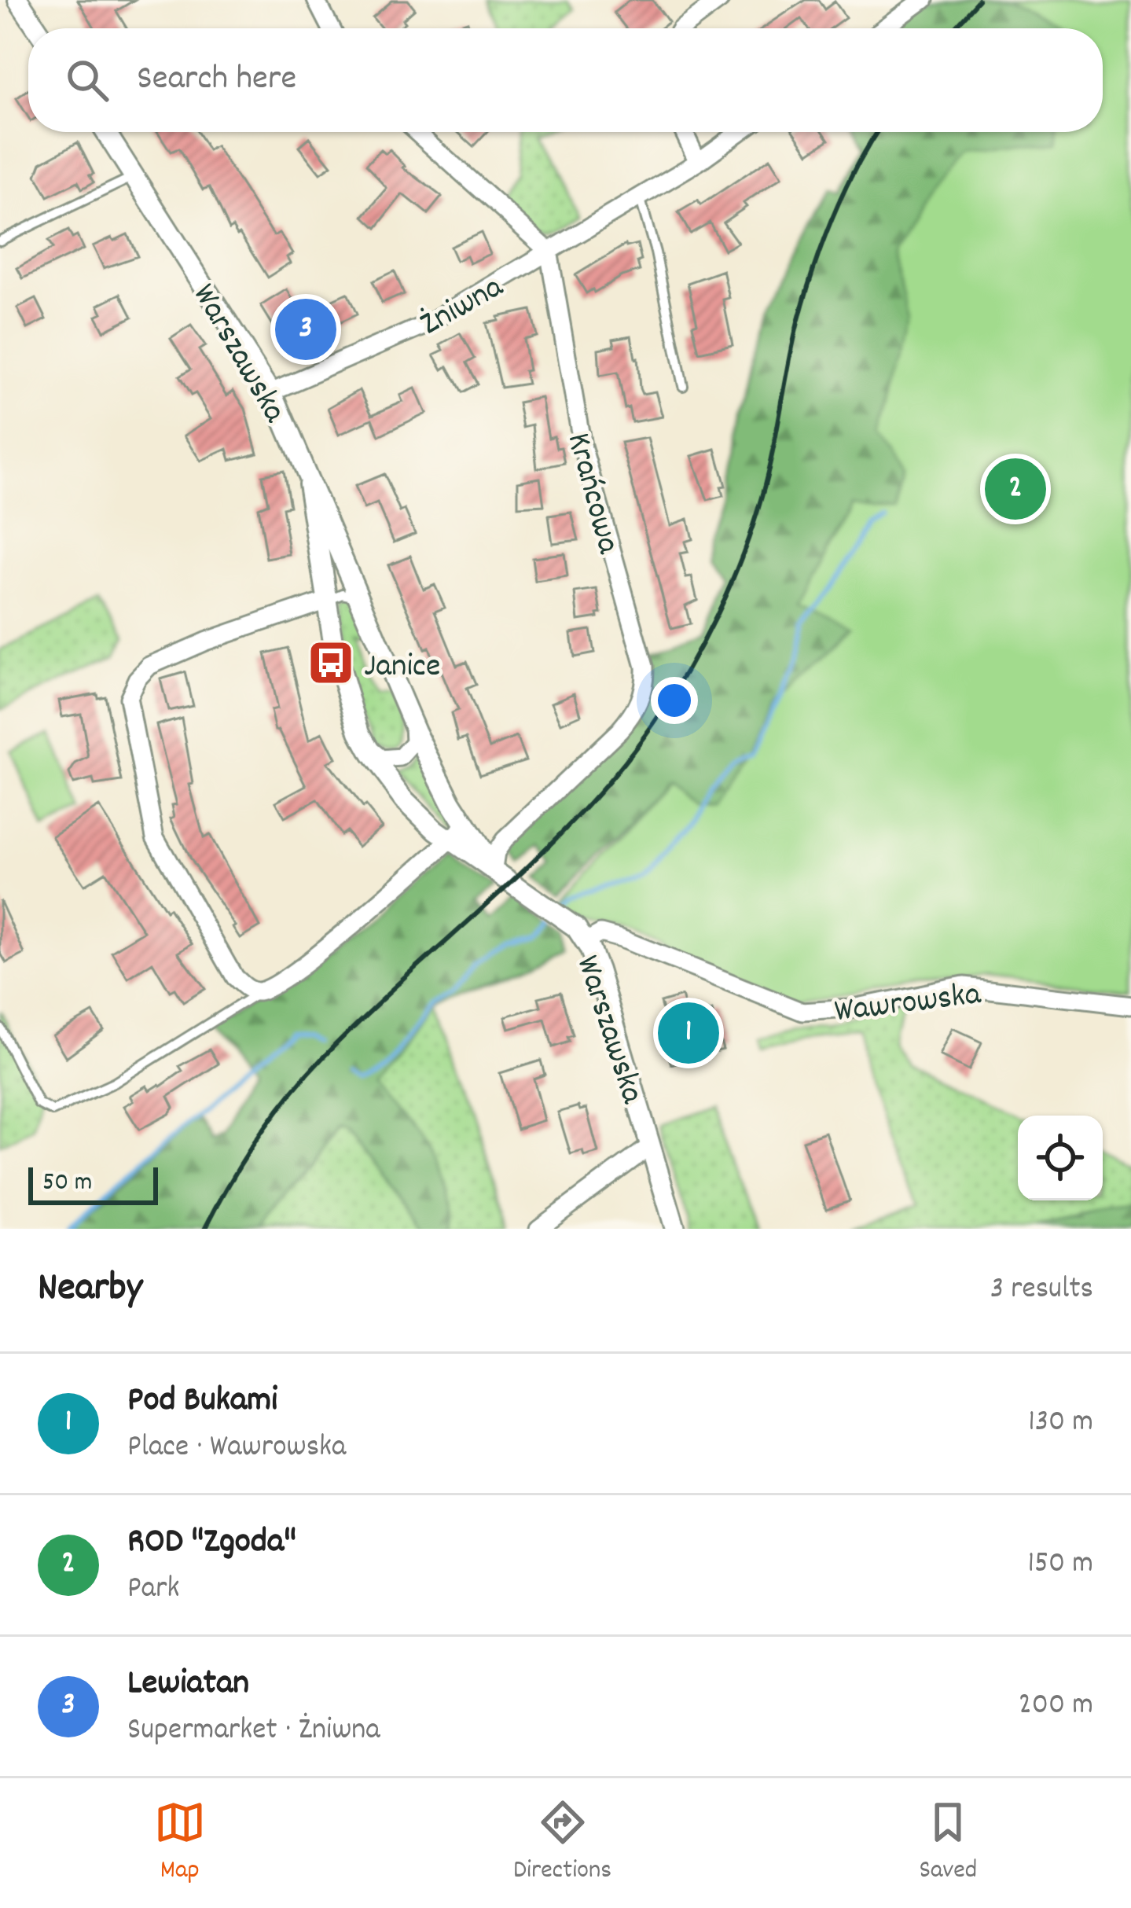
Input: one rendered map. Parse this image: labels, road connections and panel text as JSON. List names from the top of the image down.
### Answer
{
  "streets": {
    "street": [
      "Żniwna",
      "Warszawska",
      "Krańcowa",
      "Wawrowska"
    ]
  },
  "crossings": [
    ["Żniwna", "Warszawska"],
    ["Żniwna", "Krańcowa"],
    ["Warszawska", "Krańcowa"],
    ["Warszawska", "Wawrowska"]
  ],
  "places": {
    "bus stop": ["Janice"]
  },
  "scale_bar": "50 m",
  "page": {
    "search": "Search here",
    "pins": ["3", "2", "1"],
    "scale": "50 m",
    "heading": ["Nearby", "3 results"],
    "list": [
      {
        "mark": "1",
        "name": "Pod Bukami",
        "note": "Place · Wawrowska",
        "value": "130 m"
      },
      {
        "mark": "2",
        "name": "ROD \"Zgoda\"",
        "note": "Park",
        "value": "150 m"
      },
      {
        "mark": "3",
        "name": "Lewiatan",
        "note": "Supermarket · Żniwna",
        "value": "200 m"
      }
    ],
    "nav": ["Map", "Directions", "Saved"]
  }
}
